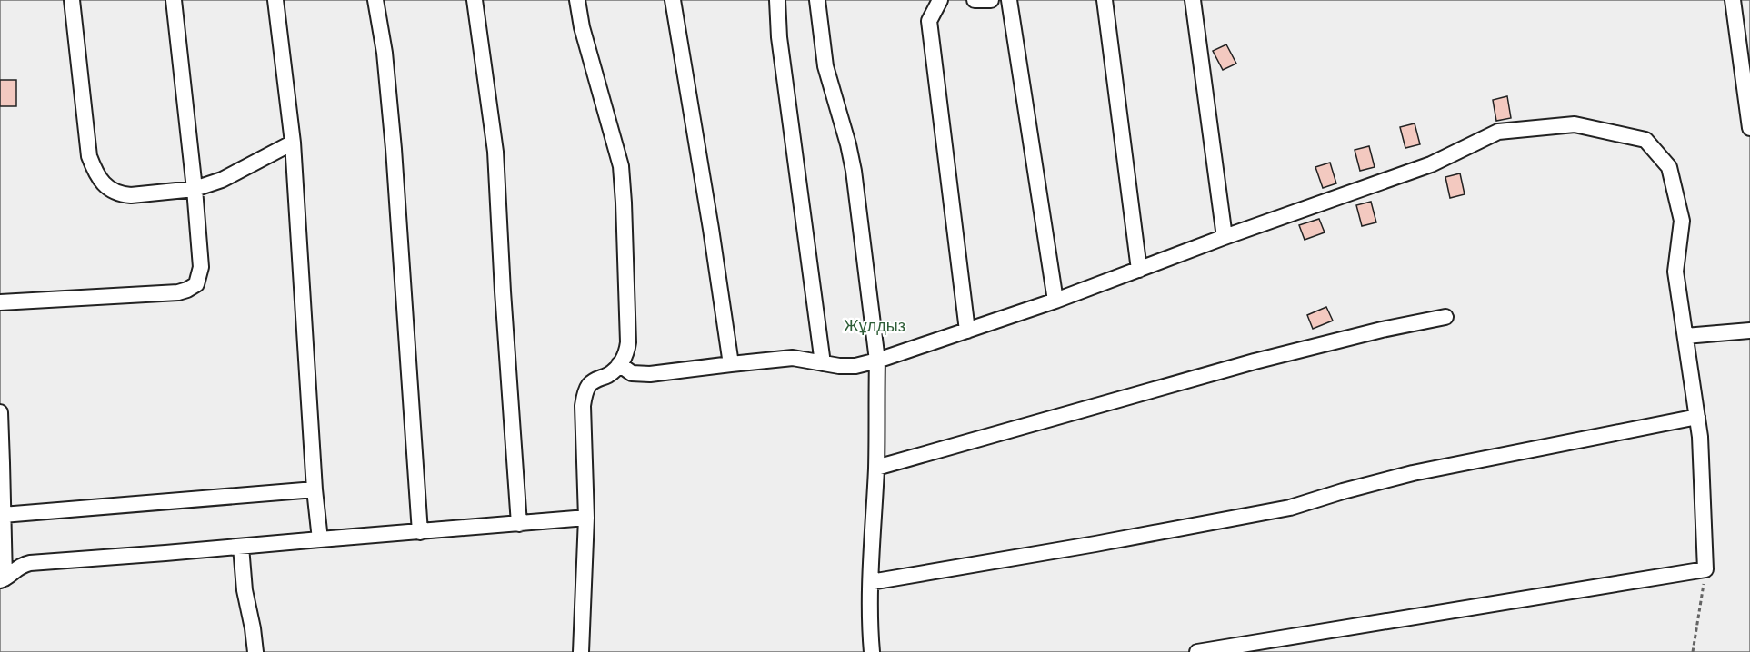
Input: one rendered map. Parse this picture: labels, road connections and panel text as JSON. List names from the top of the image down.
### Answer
{
  "parks": ["Жұлдыз"]
}
